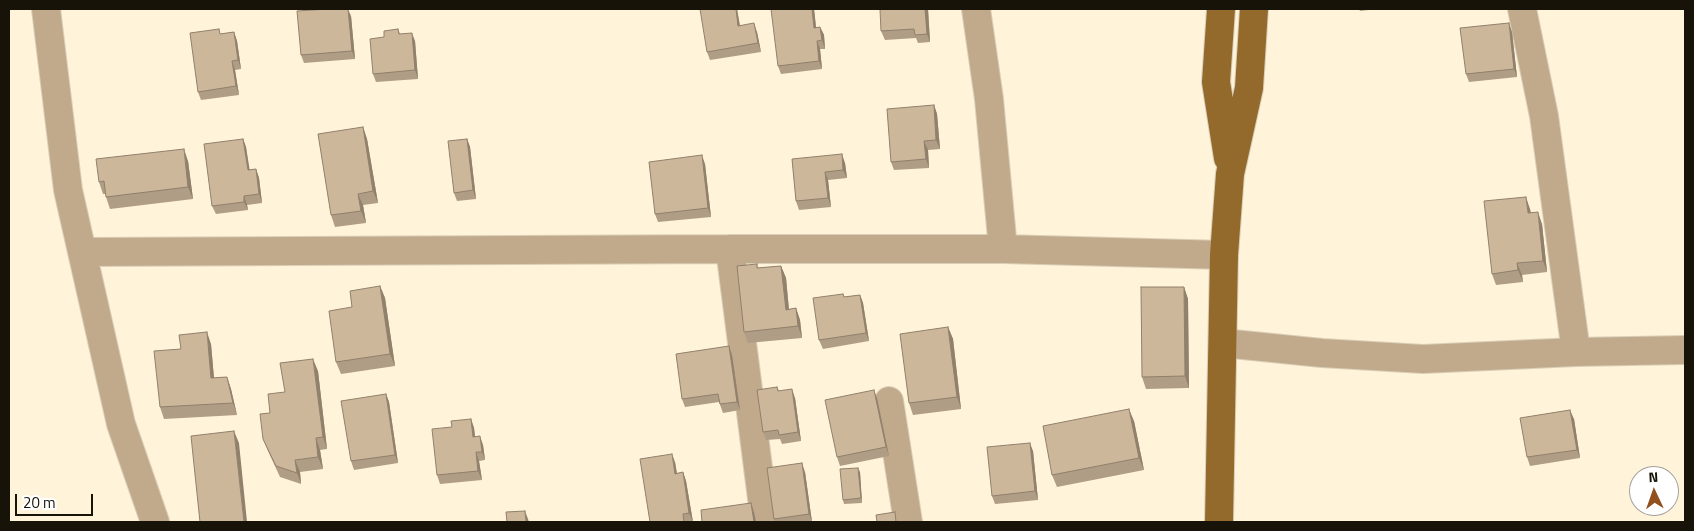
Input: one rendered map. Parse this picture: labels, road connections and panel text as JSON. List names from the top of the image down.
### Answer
{
  "scale_bar": "20 m",
  "north": "top"
}
